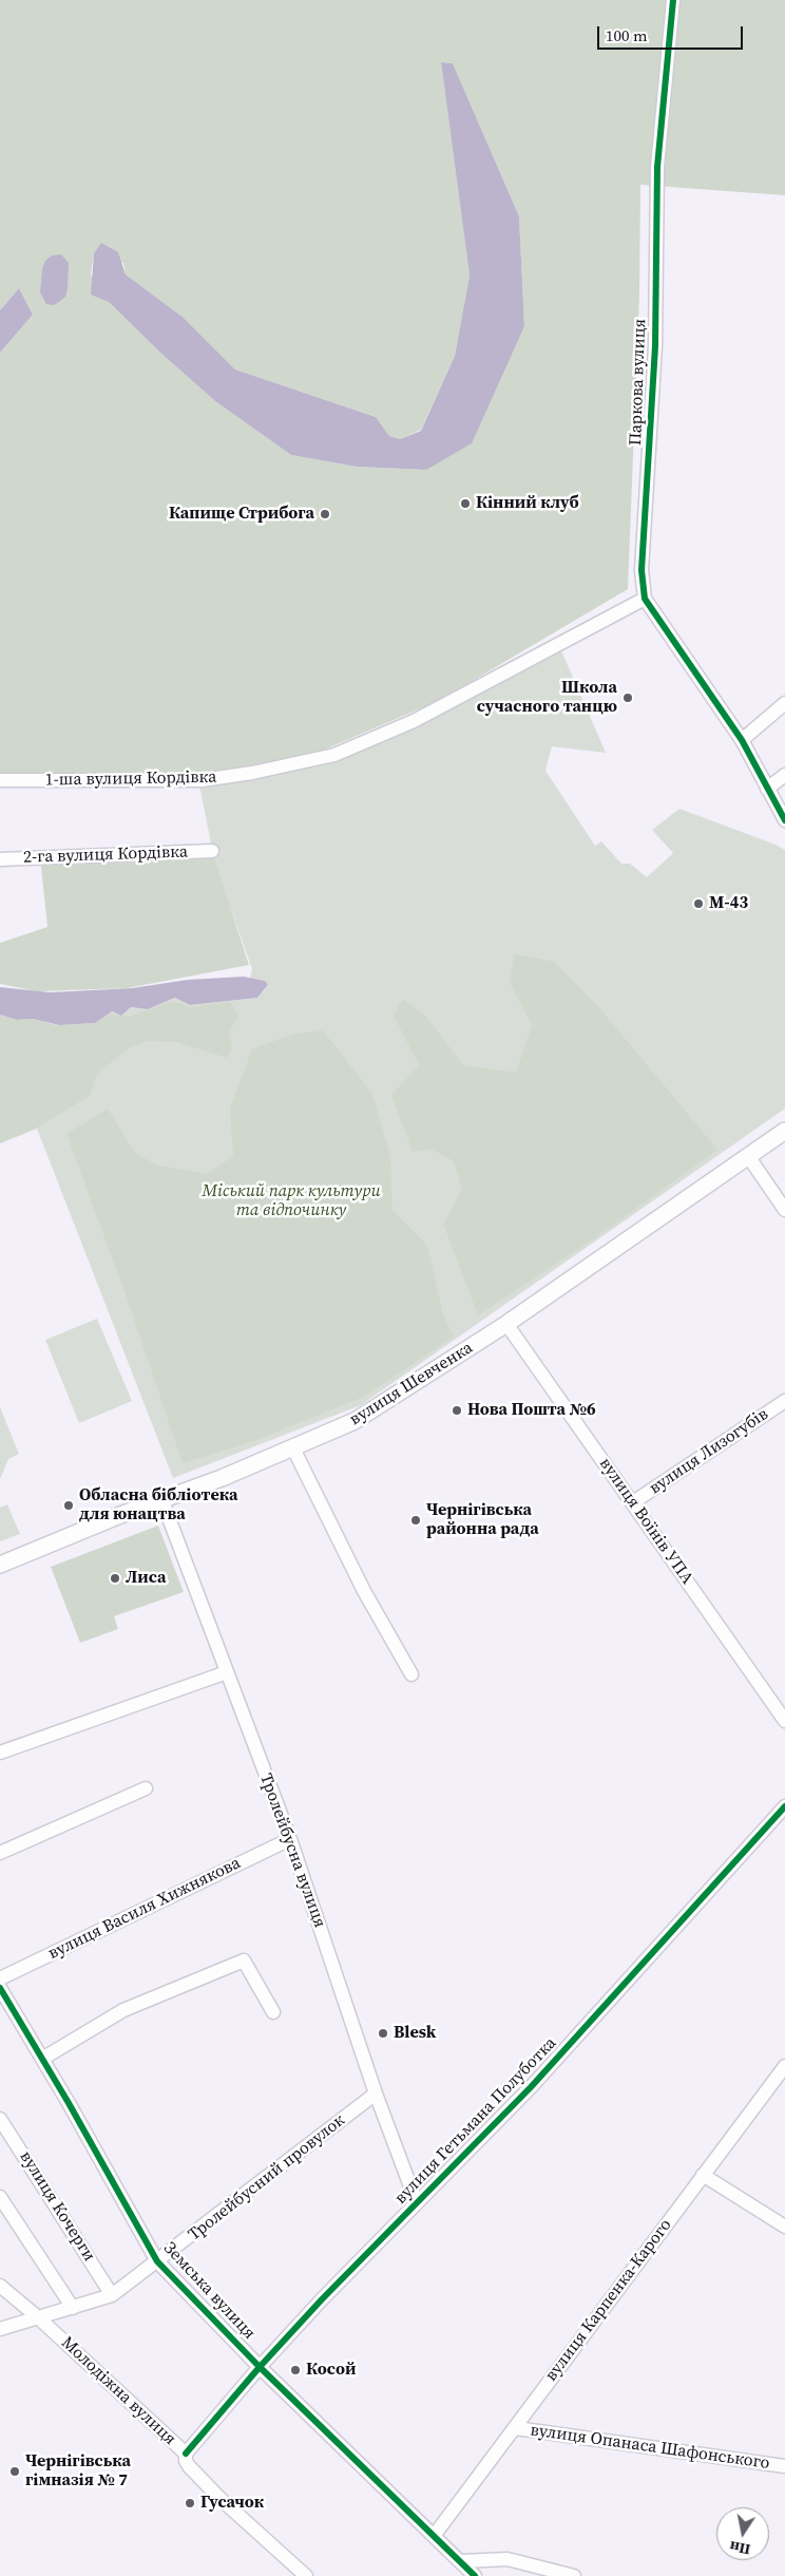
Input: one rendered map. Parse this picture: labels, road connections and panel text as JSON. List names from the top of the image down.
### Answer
{
  "streets": {
    "main road": ["вулиця Шевченка"],
    "street": [
      "Паркова вулиця",
      "1-ша вулиця Кордівка",
      "2-га вулиця Кордівка",
      "вулиця Лизогубів",
      "вулиця Воїнів УПА",
      "Тролейбусна вулиця",
      "вулиця Василя Хижнякова",
      "вулиця Гетьмана Полуботка",
      "Тролейбусний провулок",
      "вулиця Кочерги",
      "Земська вулиця",
      "вулиця Карпенка-Карого",
      "Молодіжна вулиця",
      "вулиця Опанаса Шафонського"
    ]
  },
  "crossings": [
    ["Паркова вулиця", "1-ша вулиця Кордівка"],
    ["вулиця Шевченка", "вулиця Воїнів УПА"],
    ["вулиця Шевченка", "Тролейбусна вулиця"],
    ["вулиця Лизогубів", "вулиця Воїнів УПА"],
    ["Тролейбусна вулиця", "вулиця Василя Хижнякова"],
    ["Тролейбусна вулиця", "вулиця Гетьмана Полуботка"],
    ["Тролейбусна вулиця", "Тролейбусний провулок"],
    ["вулиця Гетьмана Полуботка", "Земська вулиця"],
    ["вулиця Гетьмана Полуботка", "Молодіжна вулиця"],
    ["Тролейбусний провулок", "Земська вулиця"],
    ["Земська вулиця", "вулиця Карпенка-Карого"],
    ["вулиця Карпенка-Карого", "вулиця Опанаса Шафонського"]
  ],
  "parks": ["Міський парк культури та відпочинку"],
  "places": [
    "Кінний клуб",
    "Капище Стрибога",
    "Школа сучасного танцю",
    "М-43",
    "Нова Пошта №6",
    "Обласна бібліотека для юнацтва",
    "Чернігівська районна рада",
    "Лиса",
    "Blesk",
    "Косой",
    "Чернігівська гімназія № 7",
    "Гусачок"
  ],
  "scale_bar": "100 m",
  "north": "bottom"
}
